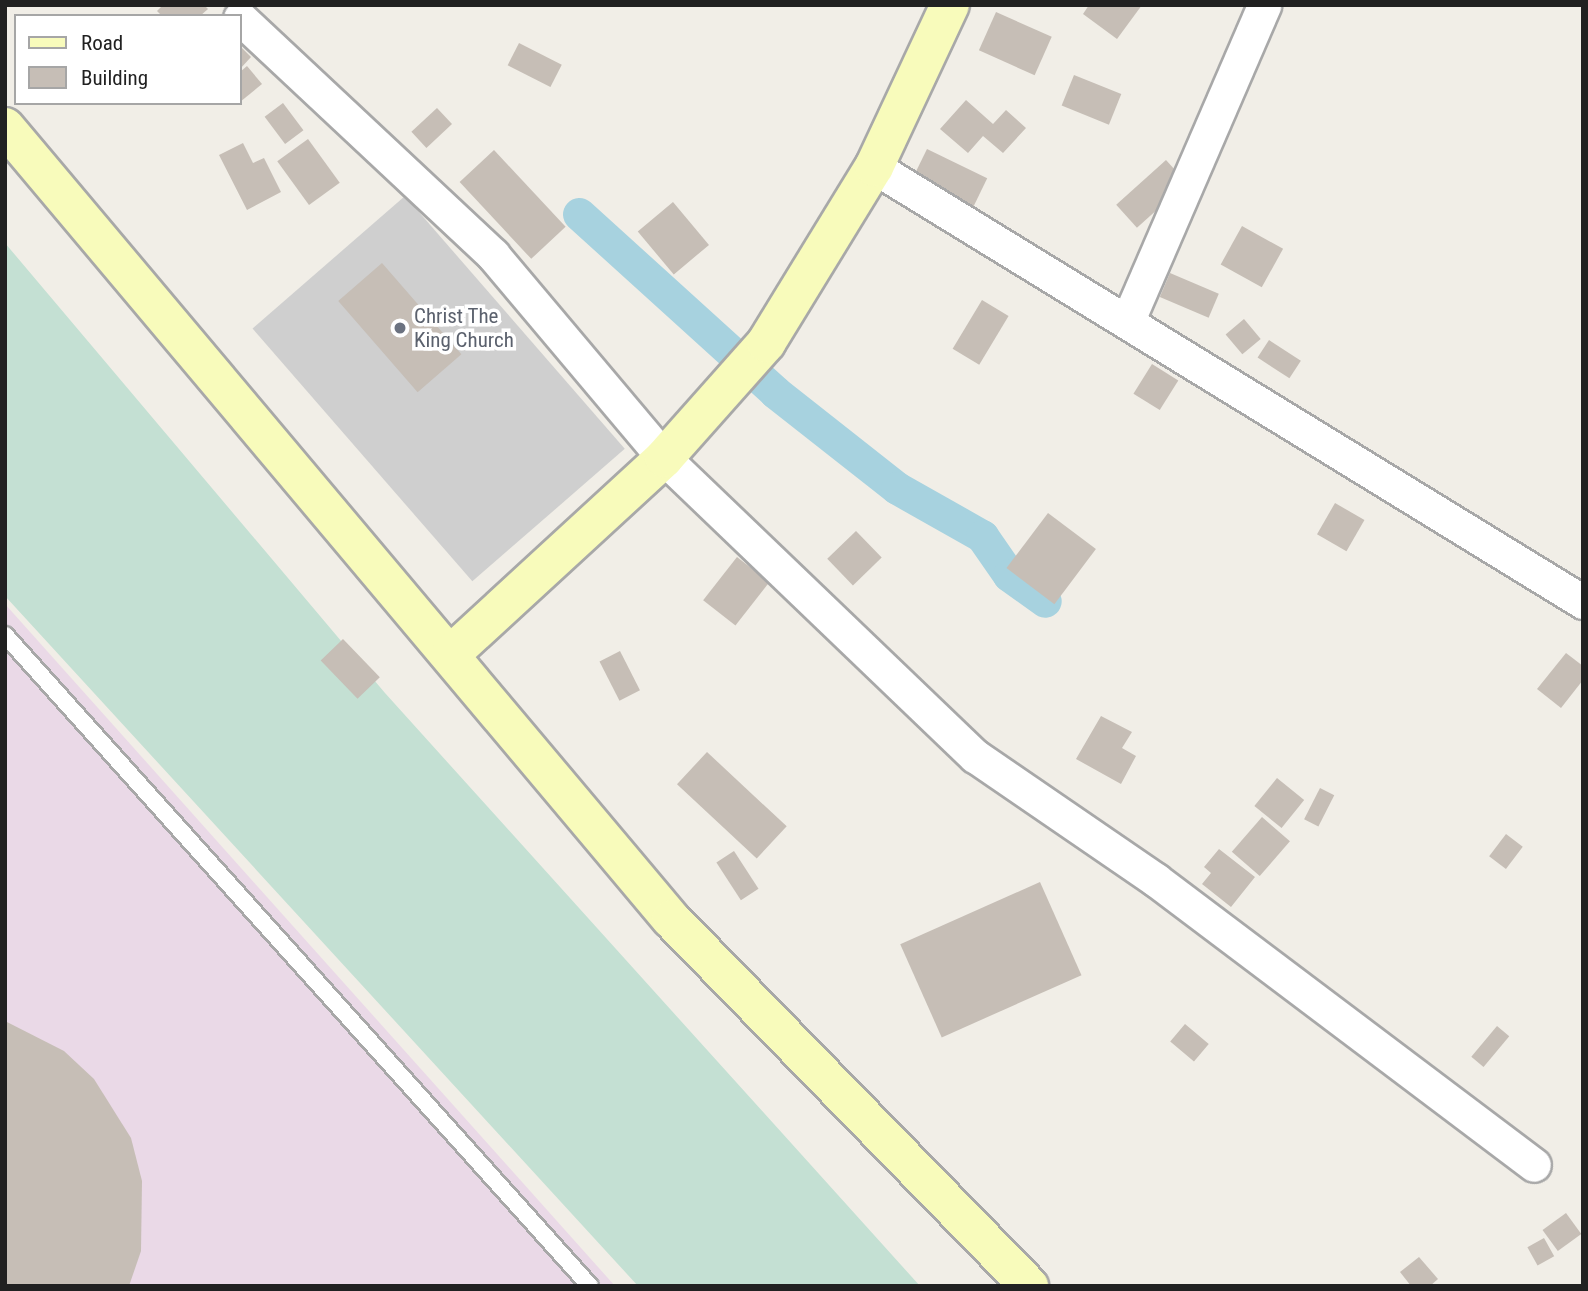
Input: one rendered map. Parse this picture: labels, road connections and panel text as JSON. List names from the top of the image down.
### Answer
{
  "places": ["Christ The King Church"],
  "legend": ["Road", "Building"]
}
